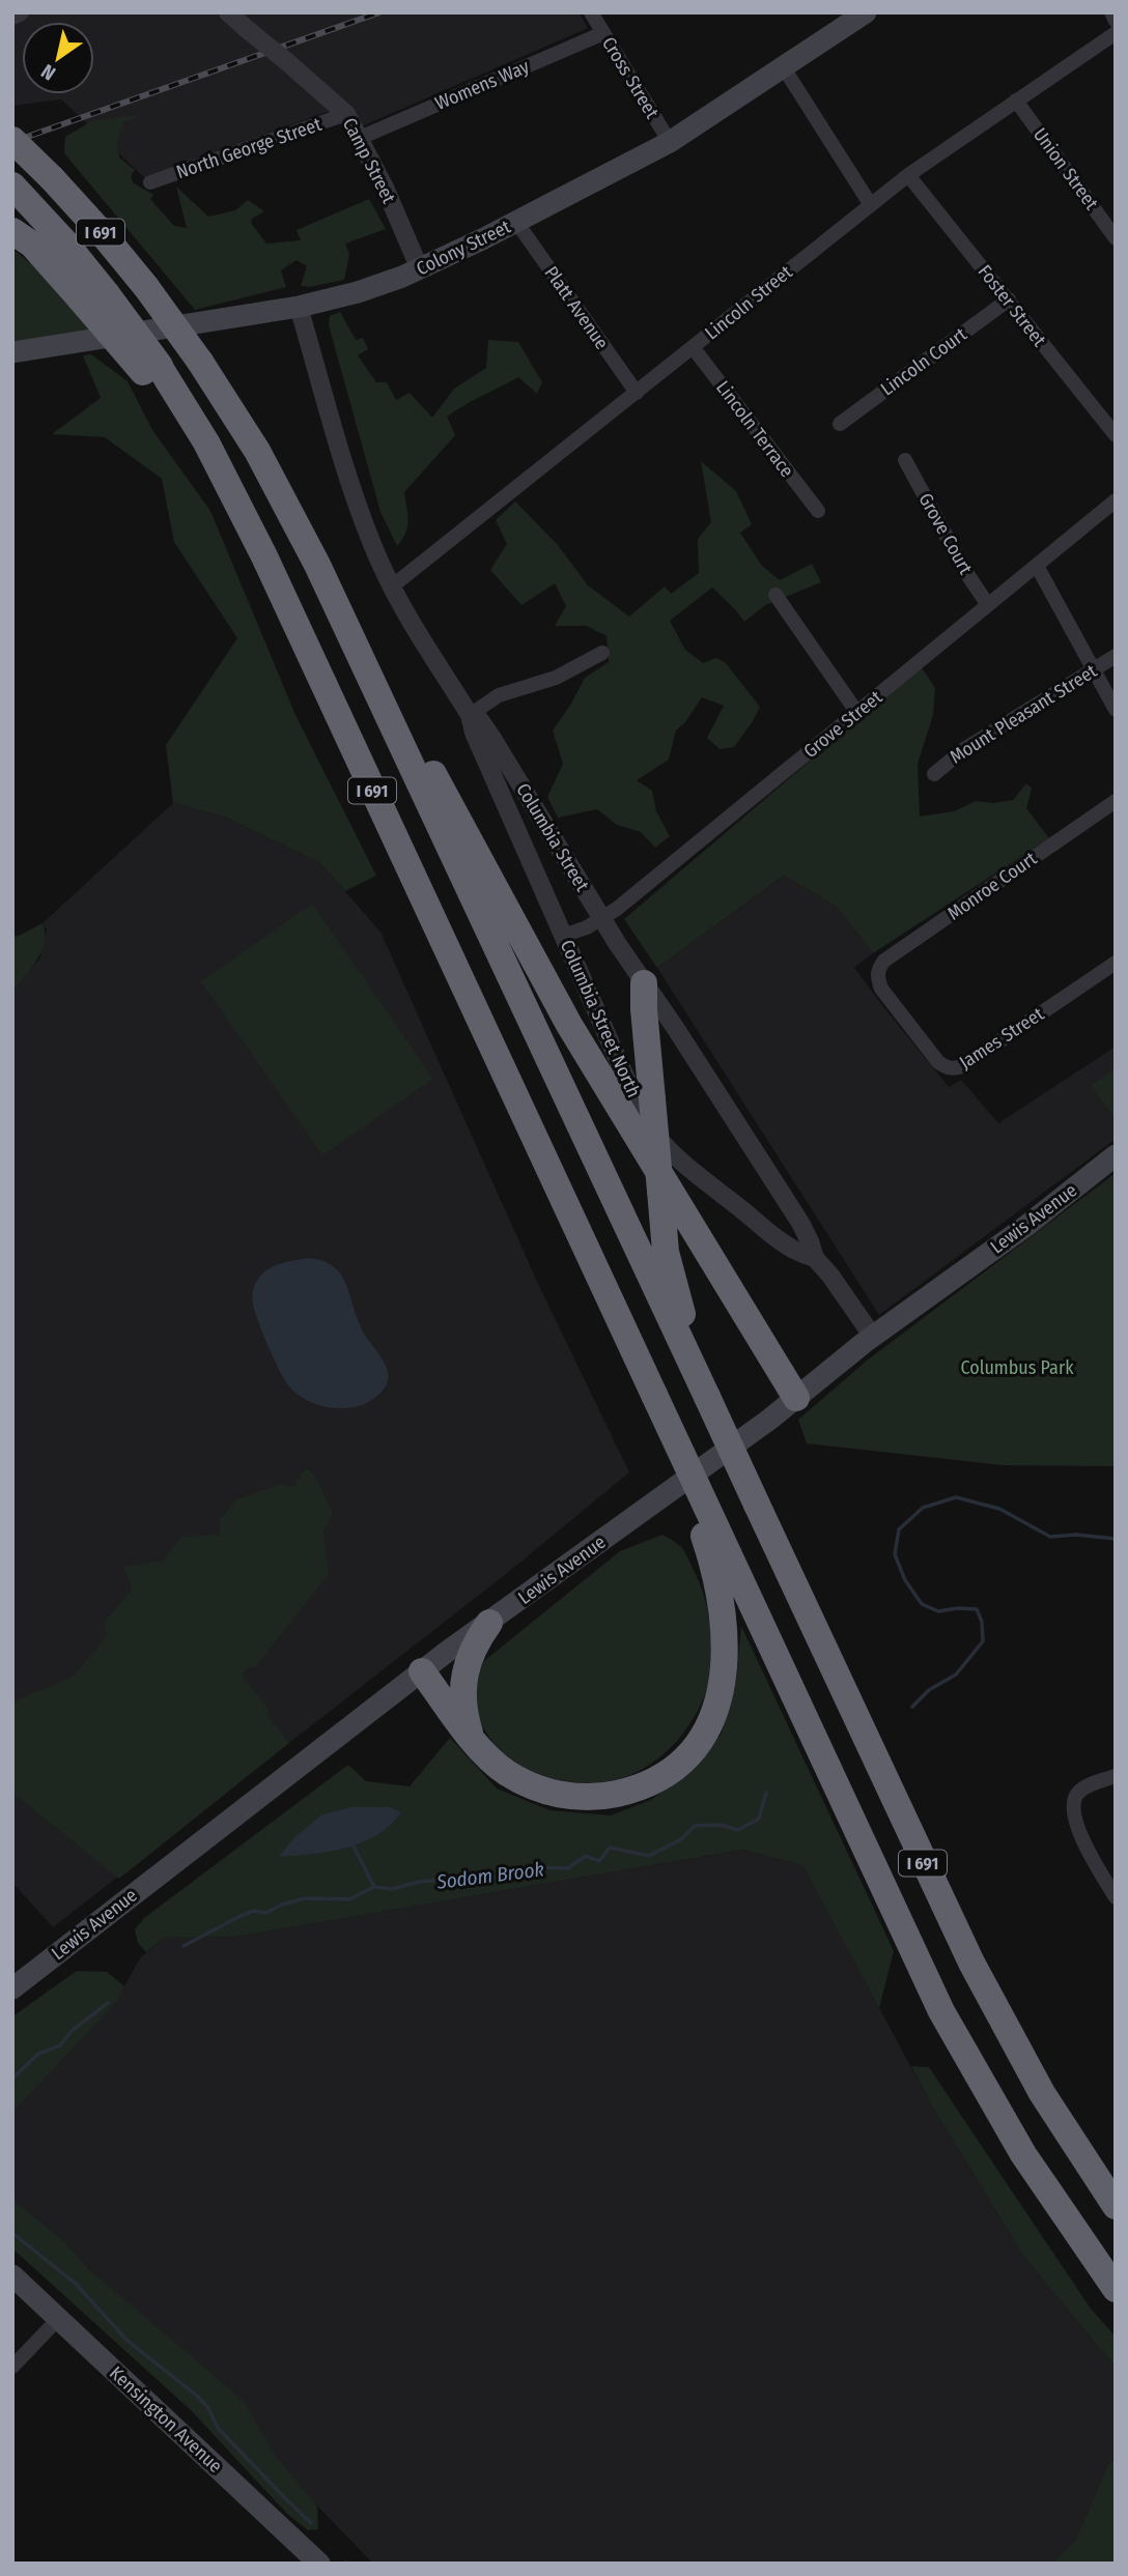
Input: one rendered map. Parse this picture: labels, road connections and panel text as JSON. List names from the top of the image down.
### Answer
{
  "streets": {
    "highway": ["I 691"],
    "main road": ["Colony Street", "Lewis Avenue", "Kensington Avenue"],
    "street": [
      "Cross Street",
      "Womens Way",
      "North George Street",
      "Camp Street",
      "Union Street",
      "Lincoln Street",
      "Foster Street",
      "Platt Avenue",
      "Lincoln Court",
      "Lincoln Terrace",
      "Grove Court",
      "Mount Pleasant Street",
      "Grove Street",
      "Columbia Street",
      "Monroe Court",
      "Columbia Street North",
      "James Street"
    ]
  },
  "crossings": [
    ["Cross Street", "Womens Way"],
    ["Cross Street", "Colony Street"],
    ["Womens Way", "Camp Street"],
    ["North George Street", "Camp Street"],
    ["Camp Street", "Colony Street"],
    ["Union Street", "Lincoln Street"],
    ["Colony Street", "Platt Avenue"],
    ["Colony Street", "Columbia Street"],
    ["Lincoln Street", "Foster Street"],
    ["Lincoln Street", "Platt Avenue"],
    ["Lincoln Street", "Lincoln Terrace"],
    ["Lincoln Street", "Columbia Street"],
    ["Foster Street", "Lincoln Court"],
    ["Grove Court", "Grove Street"],
    ["Grove Street", "Columbia Street"],
    ["Grove Street", "Columbia Street North"],
    ["Columbia Street", "Columbia Street North"],
    ["Columbia Street", "Lewis Avenue"],
    ["Monroe Court", "James Street"]
  ],
  "water": ["Sodom Brook"],
  "parks": ["Columbus Park"],
  "north": "bottom left"
}
